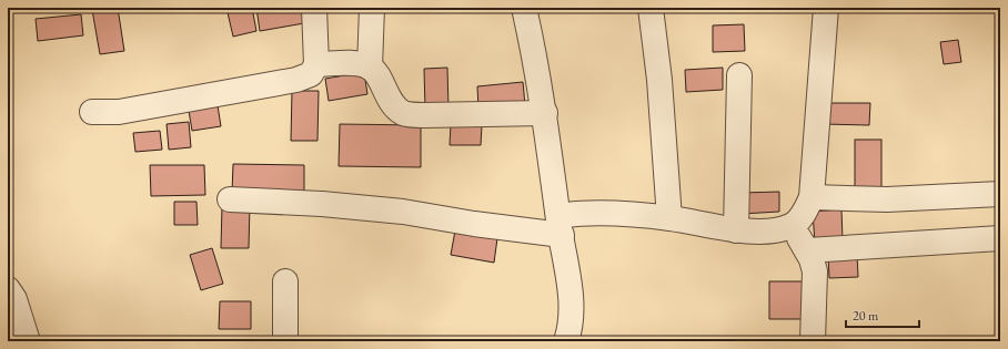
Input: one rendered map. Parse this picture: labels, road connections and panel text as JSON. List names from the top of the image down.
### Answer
{
  "scale_bar": "20 m"
}
